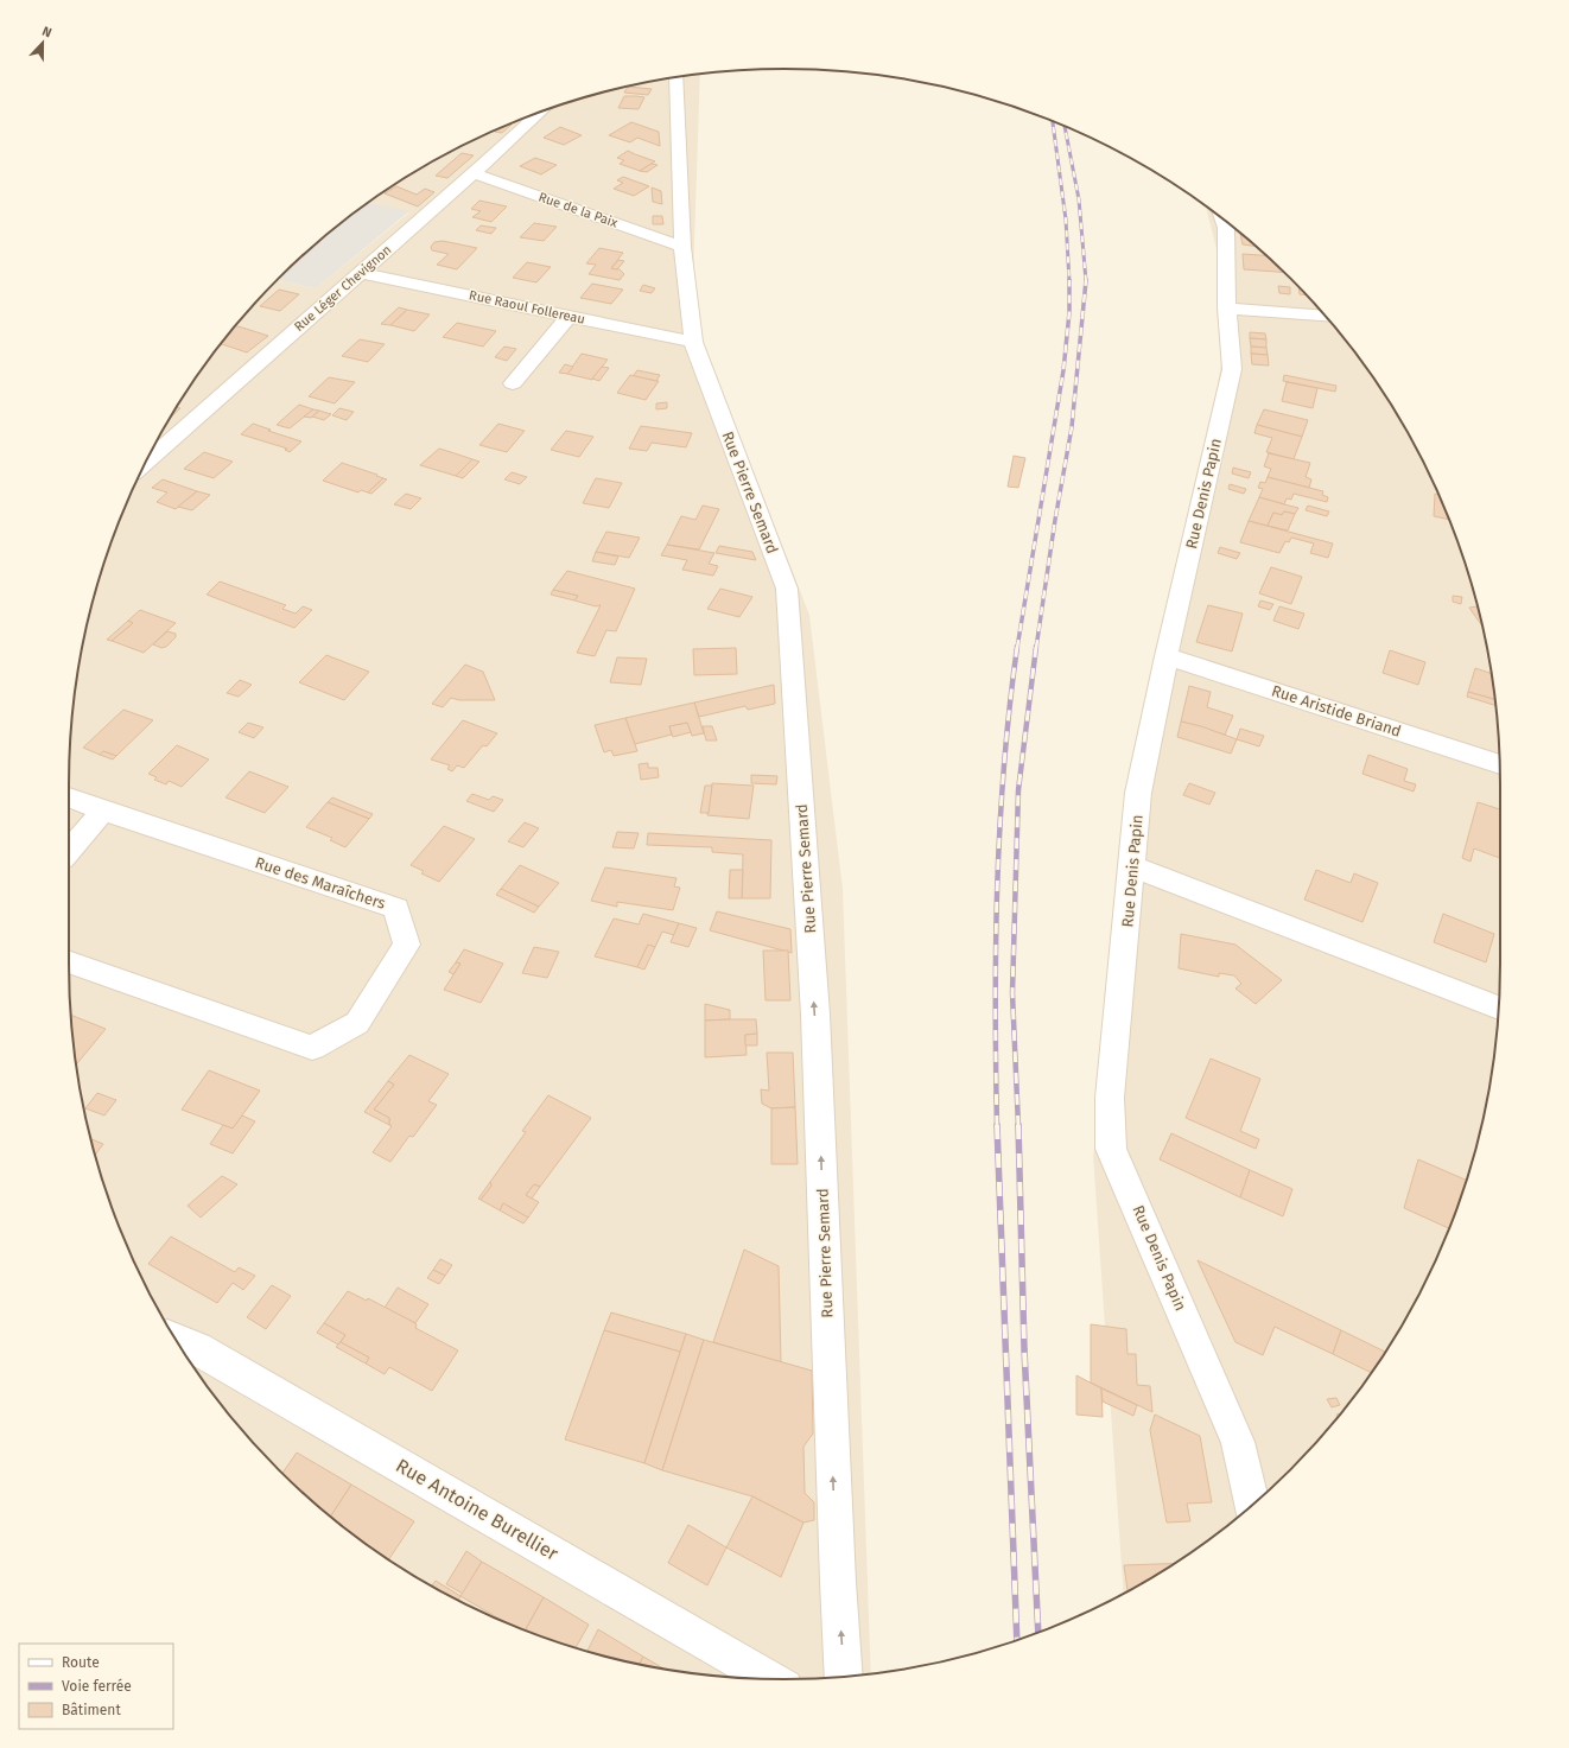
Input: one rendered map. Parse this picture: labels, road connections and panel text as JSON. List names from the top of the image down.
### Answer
{
  "streets": {
    "street": [
      "Rue de la Paix",
      "Rue Léger Chevignon",
      "Rue Raoul Follereau",
      "Rue Pierre Semard",
      "Rue Denis Papin",
      "Rue Aristide Briand",
      "Rue des Maraîchers",
      "Rue Antoine Burellier"
    ]
  },
  "crossings": [
    ["Rue de la Paix", "Rue Léger Chevignon"],
    ["Rue de la Paix", "Rue Pierre Semard"],
    ["Rue Léger Chevignon", "Rue Raoul Follereau"],
    ["Rue Raoul Follereau", "Rue Pierre Semard"],
    ["Rue Denis Papin", "Rue Aristide Briand"]
  ],
  "one_way": ["Rue Pierre Semard"],
  "legend": ["Route", "Voie ferrée", "Bâtiment"],
  "north": "top"
}
